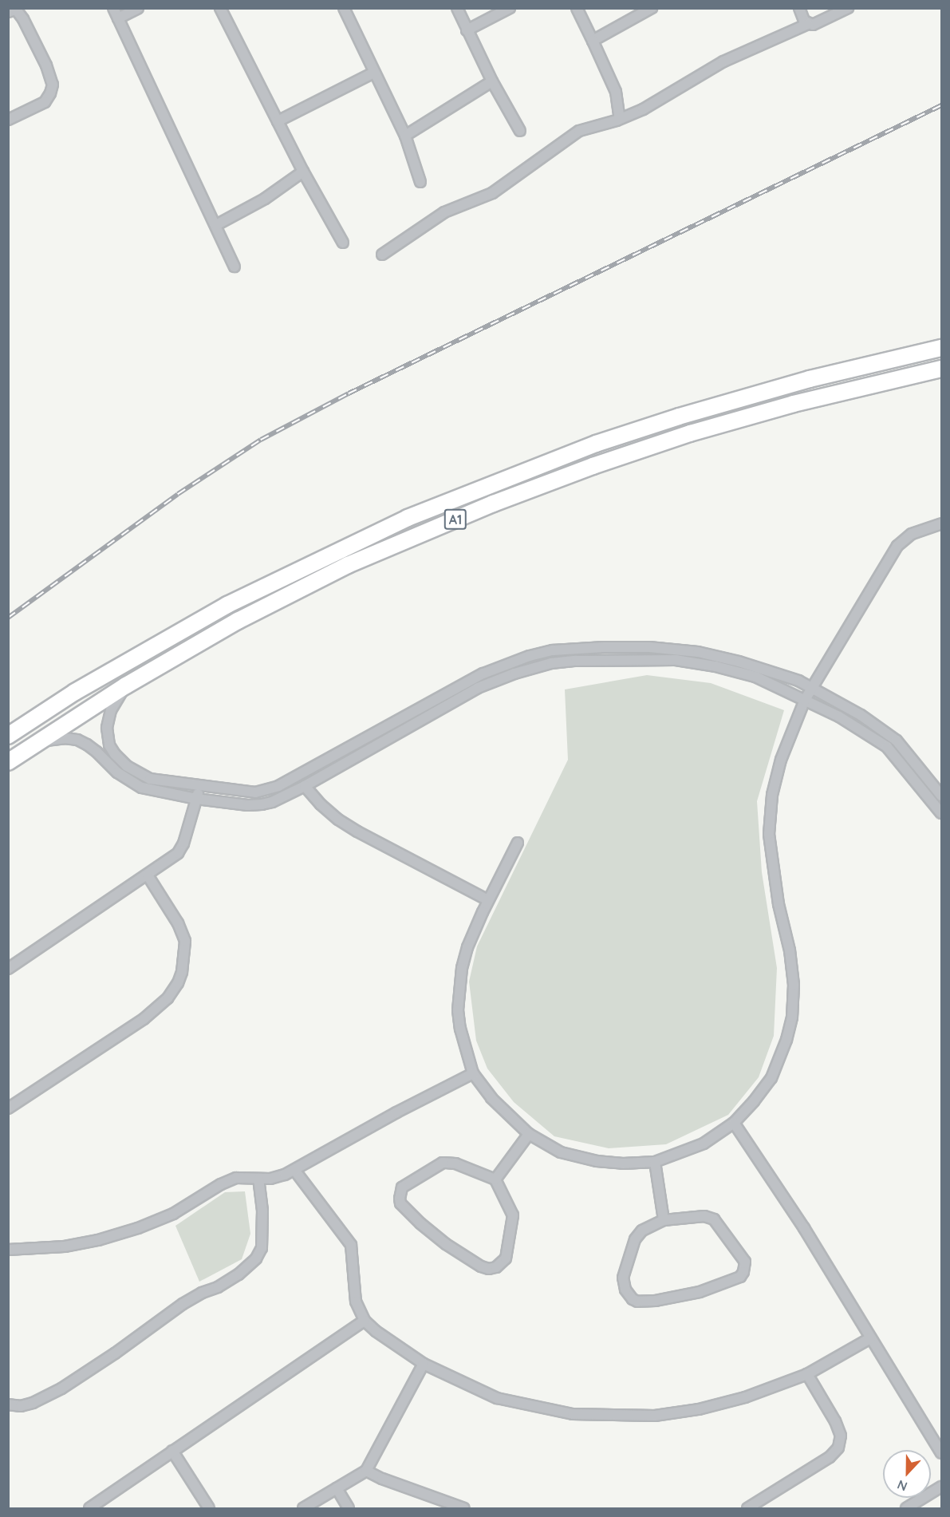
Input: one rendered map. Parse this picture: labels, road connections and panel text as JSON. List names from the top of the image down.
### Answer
{
  "streets": {
    "highway": ["A1"]
  },
  "north": "bottom"
}
